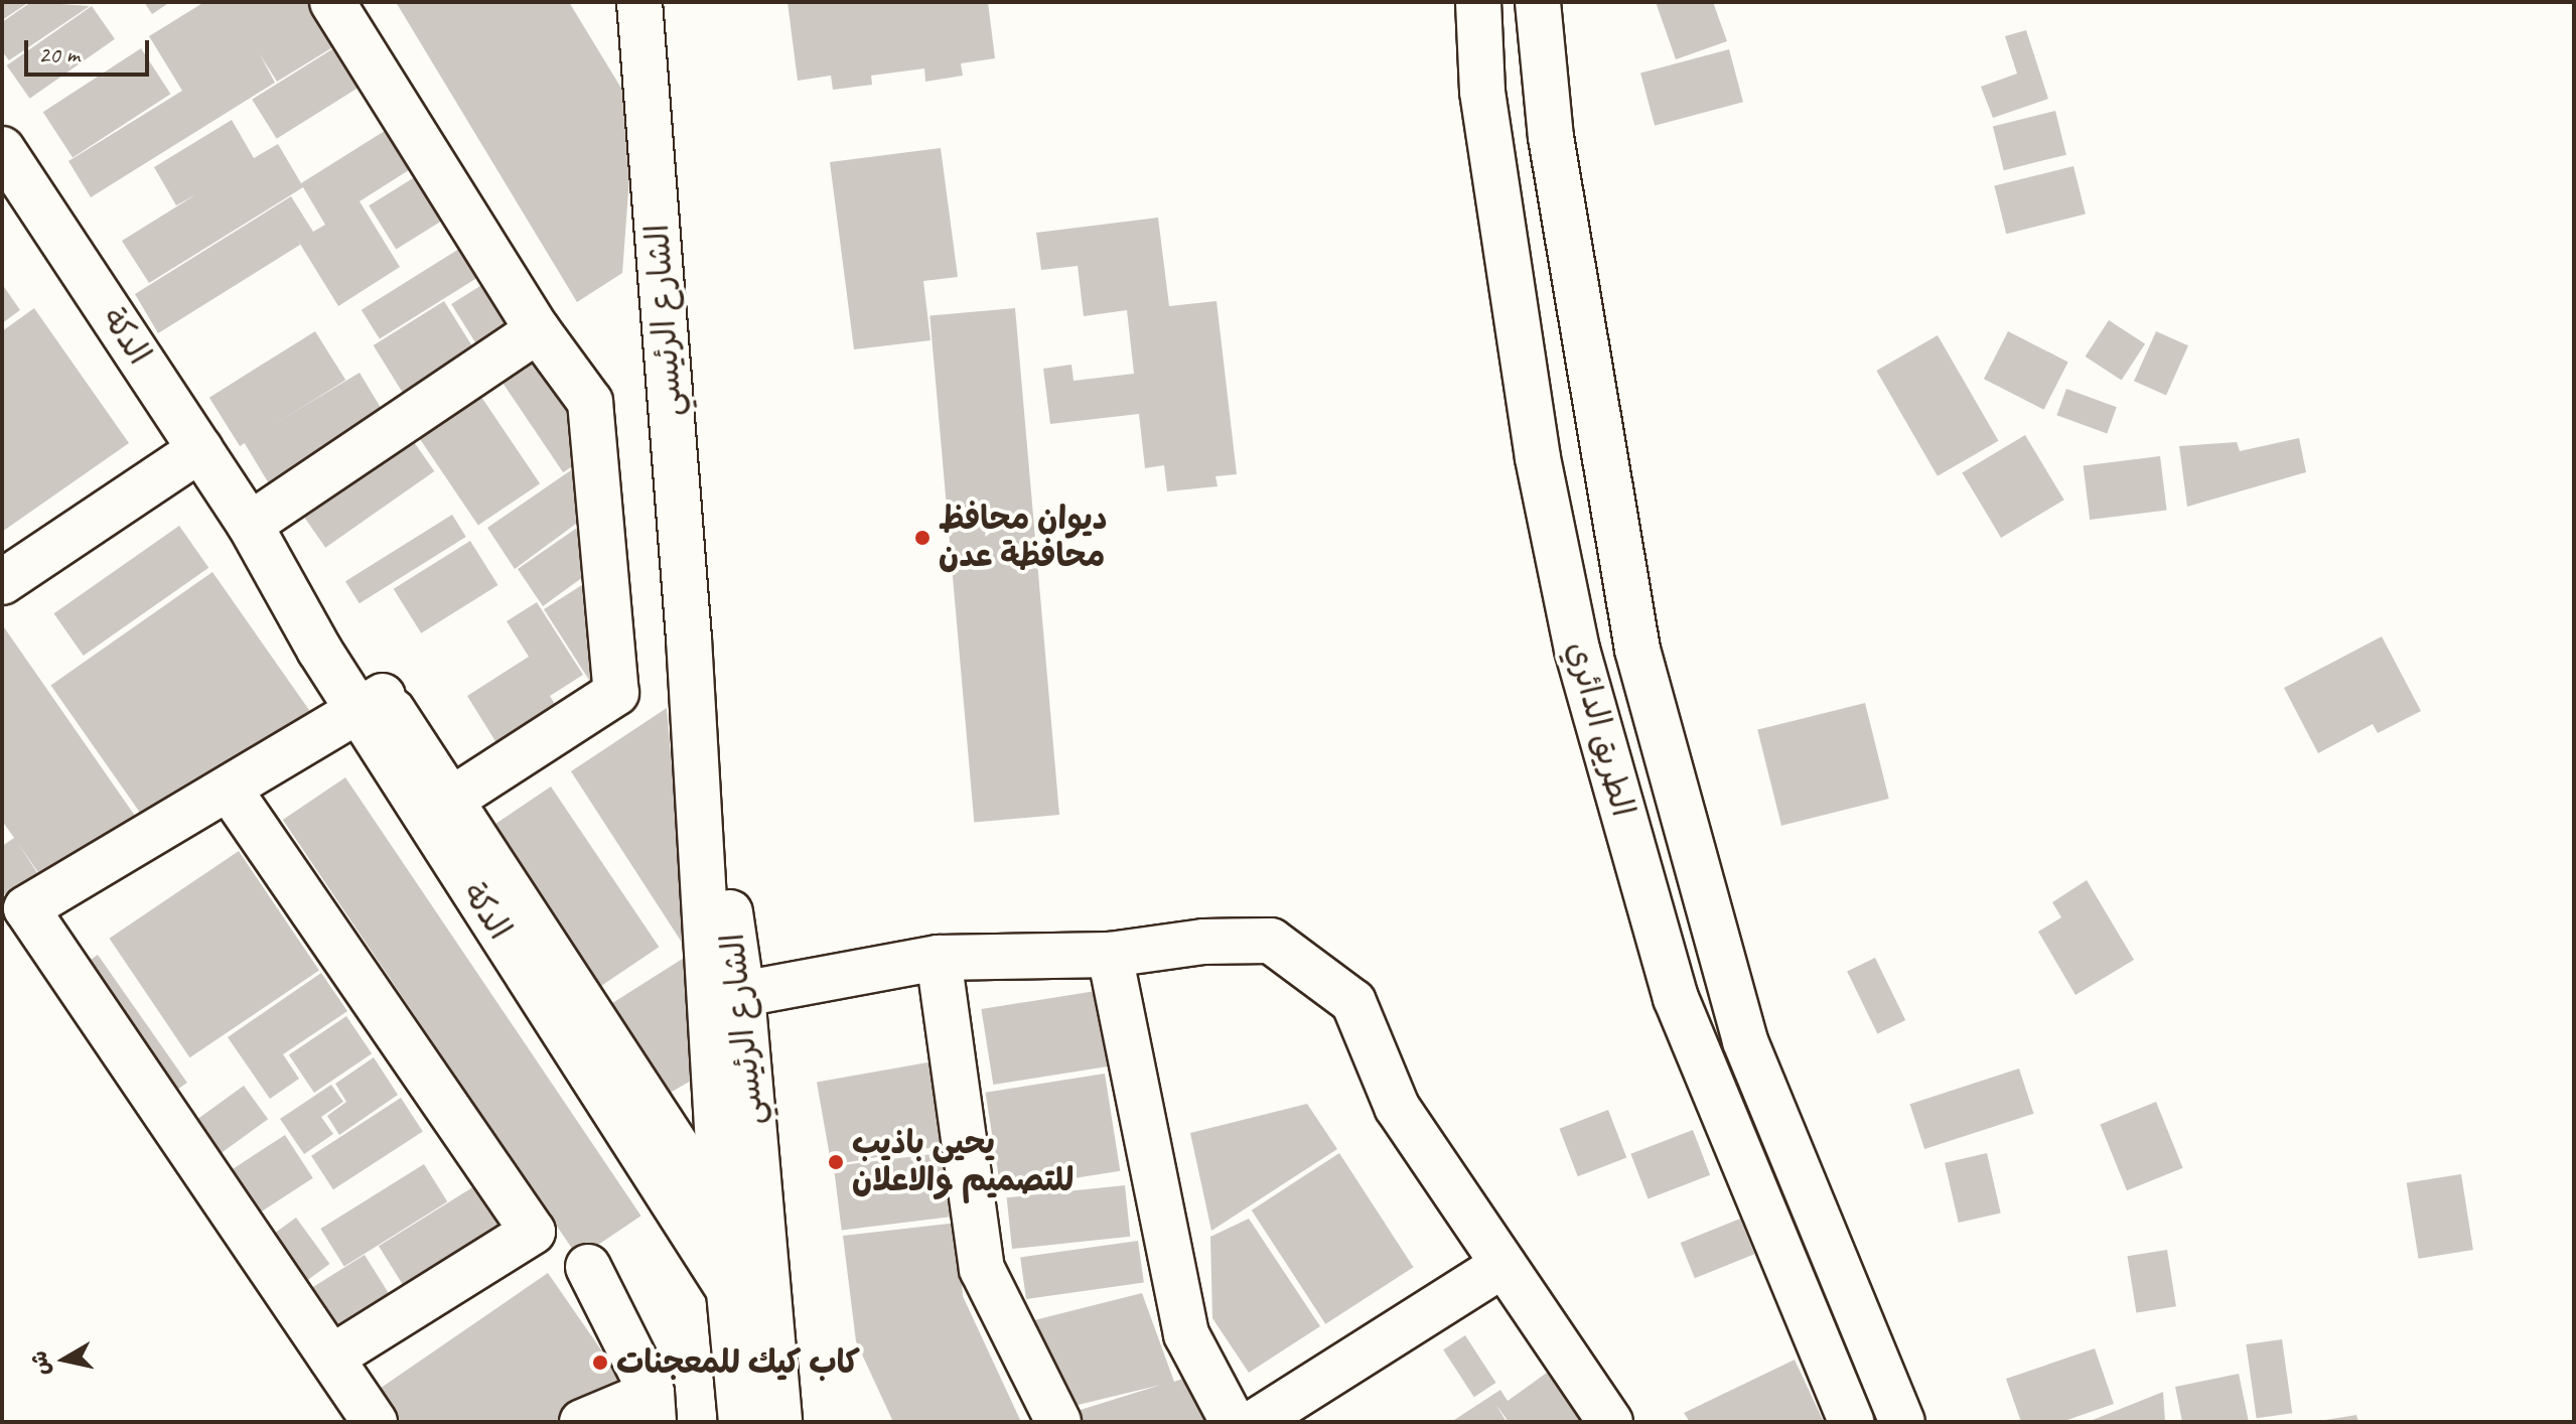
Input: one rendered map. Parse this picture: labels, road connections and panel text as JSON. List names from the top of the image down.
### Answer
{
  "streets": {
    "street": ["الشارع الرئيسي", "الدكة", "الطريق الدائري"]
  },
  "crossings": [
    ["الشارع الرئيسي", "الدكة"]
  ],
  "places": ["ديوان محافظ محافظة عدن", "يحيى باذيب للتصميم والاعلان", "كاب كيك للمعجنات"],
  "scale_bar": "20 m",
  "north": "left"
}
